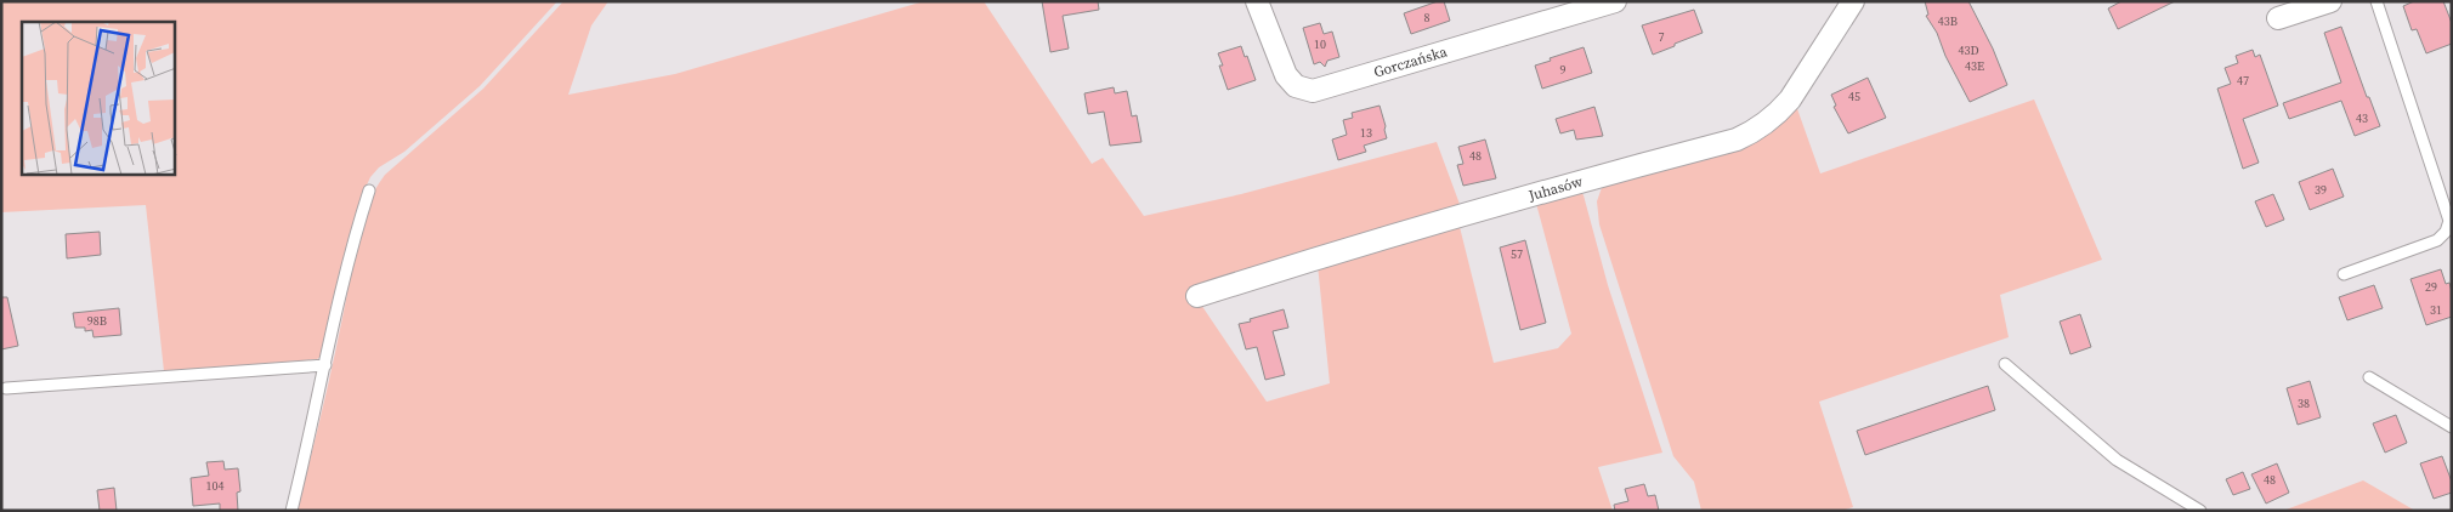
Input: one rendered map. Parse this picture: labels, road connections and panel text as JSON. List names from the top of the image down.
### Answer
{
  "streets": {
    "street": ["Gorczańska", "Juhasów"]
  },
  "house_numbers": [
    "8",
    "43B",
    "7",
    "10",
    "43D",
    "43E",
    "9",
    "47",
    "45",
    "43",
    "13",
    "48",
    "39",
    "57",
    "29",
    "31",
    "98B",
    "38",
    "48",
    "104"
  ]
}
